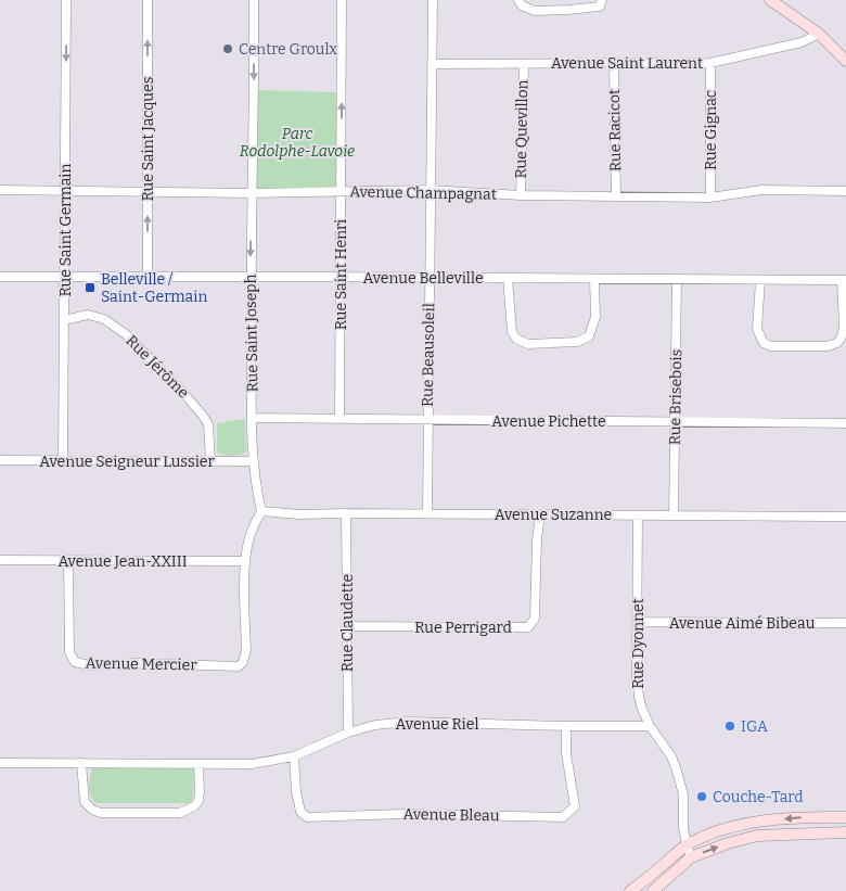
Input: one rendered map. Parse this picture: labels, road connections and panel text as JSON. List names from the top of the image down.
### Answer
{
  "streets": {
    "street": [
      "Avenue Saint Laurent",
      "Rue Quevillon",
      "Rue Racicot",
      "Rue Gignac",
      "Rue Saint Jacques",
      "Avenue Champagnat",
      "Rue Saint Germain",
      "Rue Saint Henri",
      "Avenue Belleville",
      "Rue Saint Joseph",
      "Rue Beausoleil",
      "Rue Jérôme",
      "Rue Brisebois",
      "Avenue Pichette",
      "Avenue Seigneur Lussier",
      "Avenue Suzanne",
      "Avenue Jean-XXIII",
      "Rue Claudette",
      "Avenue Aimé Bibeau",
      "Rue Perrigard",
      "Rue Dyonnet",
      "Avenue Mercier",
      "Avenue Riel",
      "Avenue Bleau"
    ]
  },
  "crossings": [
    ["Avenue Saint Laurent", "Rue Quevillon"],
    ["Avenue Saint Laurent", "Rue Racicot"],
    ["Avenue Saint Laurent", "Rue Gignac"],
    ["Avenue Saint Laurent", "Rue Beausoleil"],
    ["Rue Quevillon", "Avenue Champagnat"],
    ["Rue Racicot", "Avenue Champagnat"],
    ["Rue Gignac", "Avenue Champagnat"],
    ["Rue Saint Jacques", "Avenue Champagnat"],
    ["Rue Saint Jacques", "Avenue Belleville"],
    ["Avenue Champagnat", "Rue Saint Germain"],
    ["Avenue Champagnat", "Rue Saint Henri"],
    ["Avenue Champagnat", "Rue Saint Joseph"],
    ["Avenue Champagnat", "Rue Beausoleil"],
    ["Rue Saint Germain", "Avenue Belleville"],
    ["Rue Saint Germain", "Rue Jérôme"],
    ["Rue Saint Germain", "Avenue Seigneur Lussier"],
    ["Rue Saint Henri", "Avenue Belleville"],
    ["Rue Saint Henri", "Avenue Pichette"],
    ["Avenue Belleville", "Rue Saint Joseph"],
    ["Avenue Belleville", "Rue Beausoleil"],
    ["Avenue Belleville", "Rue Brisebois"],
    ["Rue Saint Joseph", "Avenue Pichette"],
    ["Rue Saint Joseph", "Avenue Seigneur Lussier"],
    ["Rue Saint Joseph", "Avenue Suzanne"],
    ["Rue Beausoleil", "Avenue Pichette"],
    ["Rue Beausoleil", "Avenue Suzanne"],
    ["Rue Jérôme", "Avenue Seigneur Lussier"],
    ["Rue Brisebois", "Avenue Pichette"],
    ["Rue Brisebois", "Avenue Suzanne"],
    ["Avenue Suzanne", "Rue Claudette"],
    ["Avenue Suzanne", "Rue Perrigard"],
    ["Avenue Suzanne", "Rue Dyonnet"],
    ["Avenue Jean-XXIII", "Avenue Mercier"],
    ["Rue Claudette", "Rue Perrigard"],
    ["Rue Claudette", "Avenue Riel"],
    ["Avenue Aimé Bibeau", "Rue Dyonnet"],
    ["Rue Dyonnet", "Avenue Riel"],
    ["Avenue Riel", "Avenue Bleau"]
  ],
  "one_way": [
    "Rue Saint Jacques",
    "Rue Saint Germain",
    "Rue Saint Henri",
    "Rue Saint Joseph"
  ],
  "parks": ["Parc Rodolphe-Lavoie"],
  "places": {
    "other": ["Centre Groulx", "IGA", "Couche-Tard"],
    "transit": ["Belleville / Saint-Germain"]
  }
}
